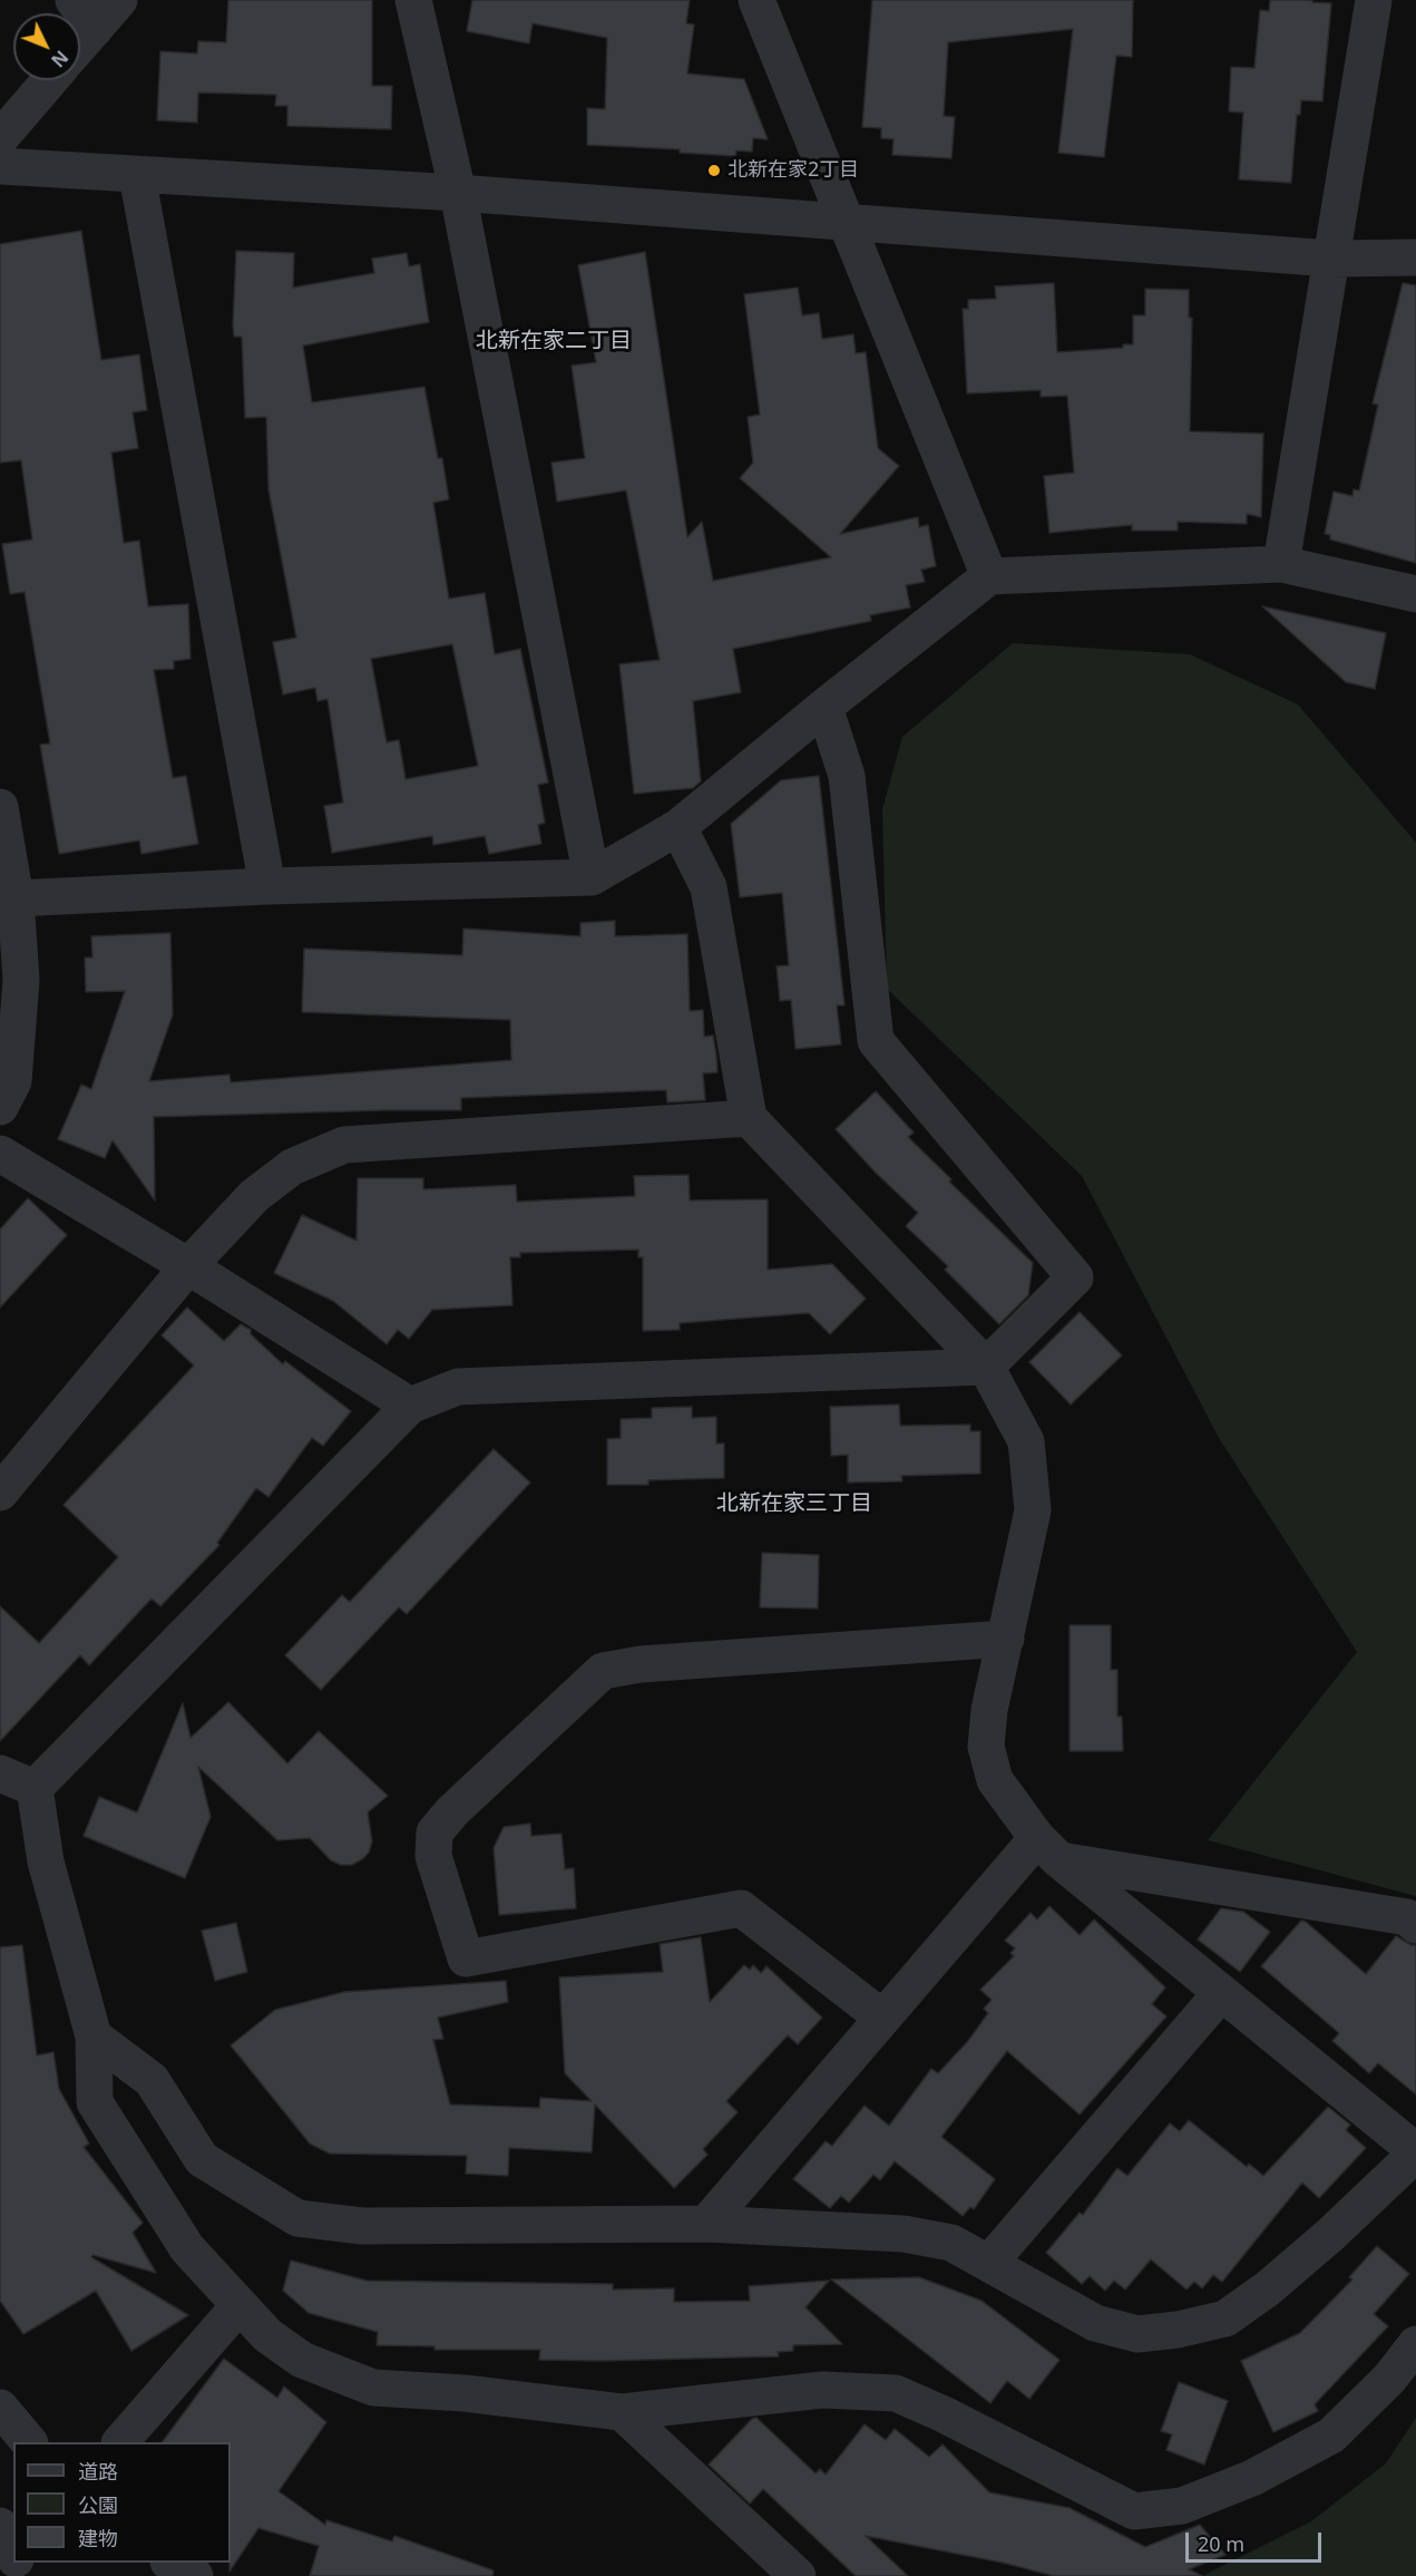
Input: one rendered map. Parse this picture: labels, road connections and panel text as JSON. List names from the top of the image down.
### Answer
{
  "districts": ["北新在家二丁目", "北新在家三丁目"],
  "places": ["北新在家2丁目"],
  "legend": ["道路", "公園", "建物"],
  "scale_bar": "20 m",
  "north": "bottom right"
}
